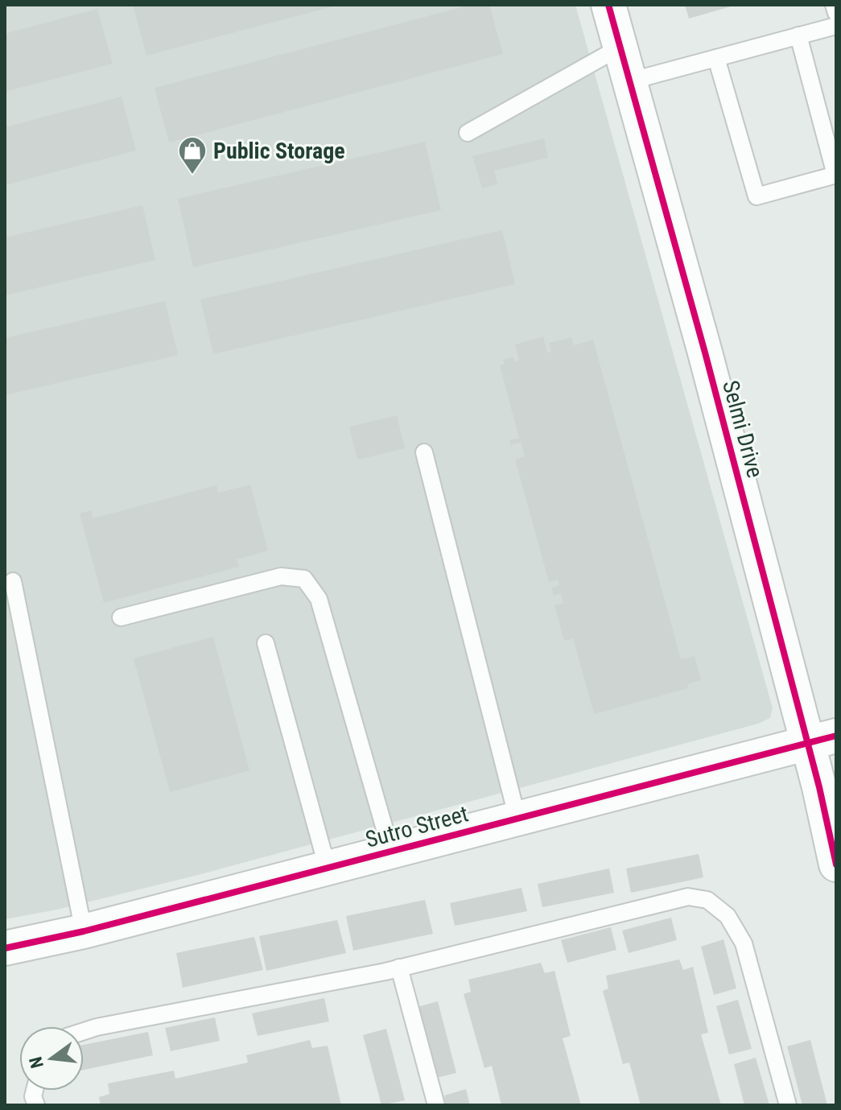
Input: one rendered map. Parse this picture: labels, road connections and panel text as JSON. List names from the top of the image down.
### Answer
{
  "streets": {
    "street": ["Selmi Drive", "Sutro Street"]
  },
  "crossings": [
    ["Selmi Drive", "Sutro Street"]
  ],
  "places": {
    "shop": ["Public Storage"]
  },
  "north": "left"
}
